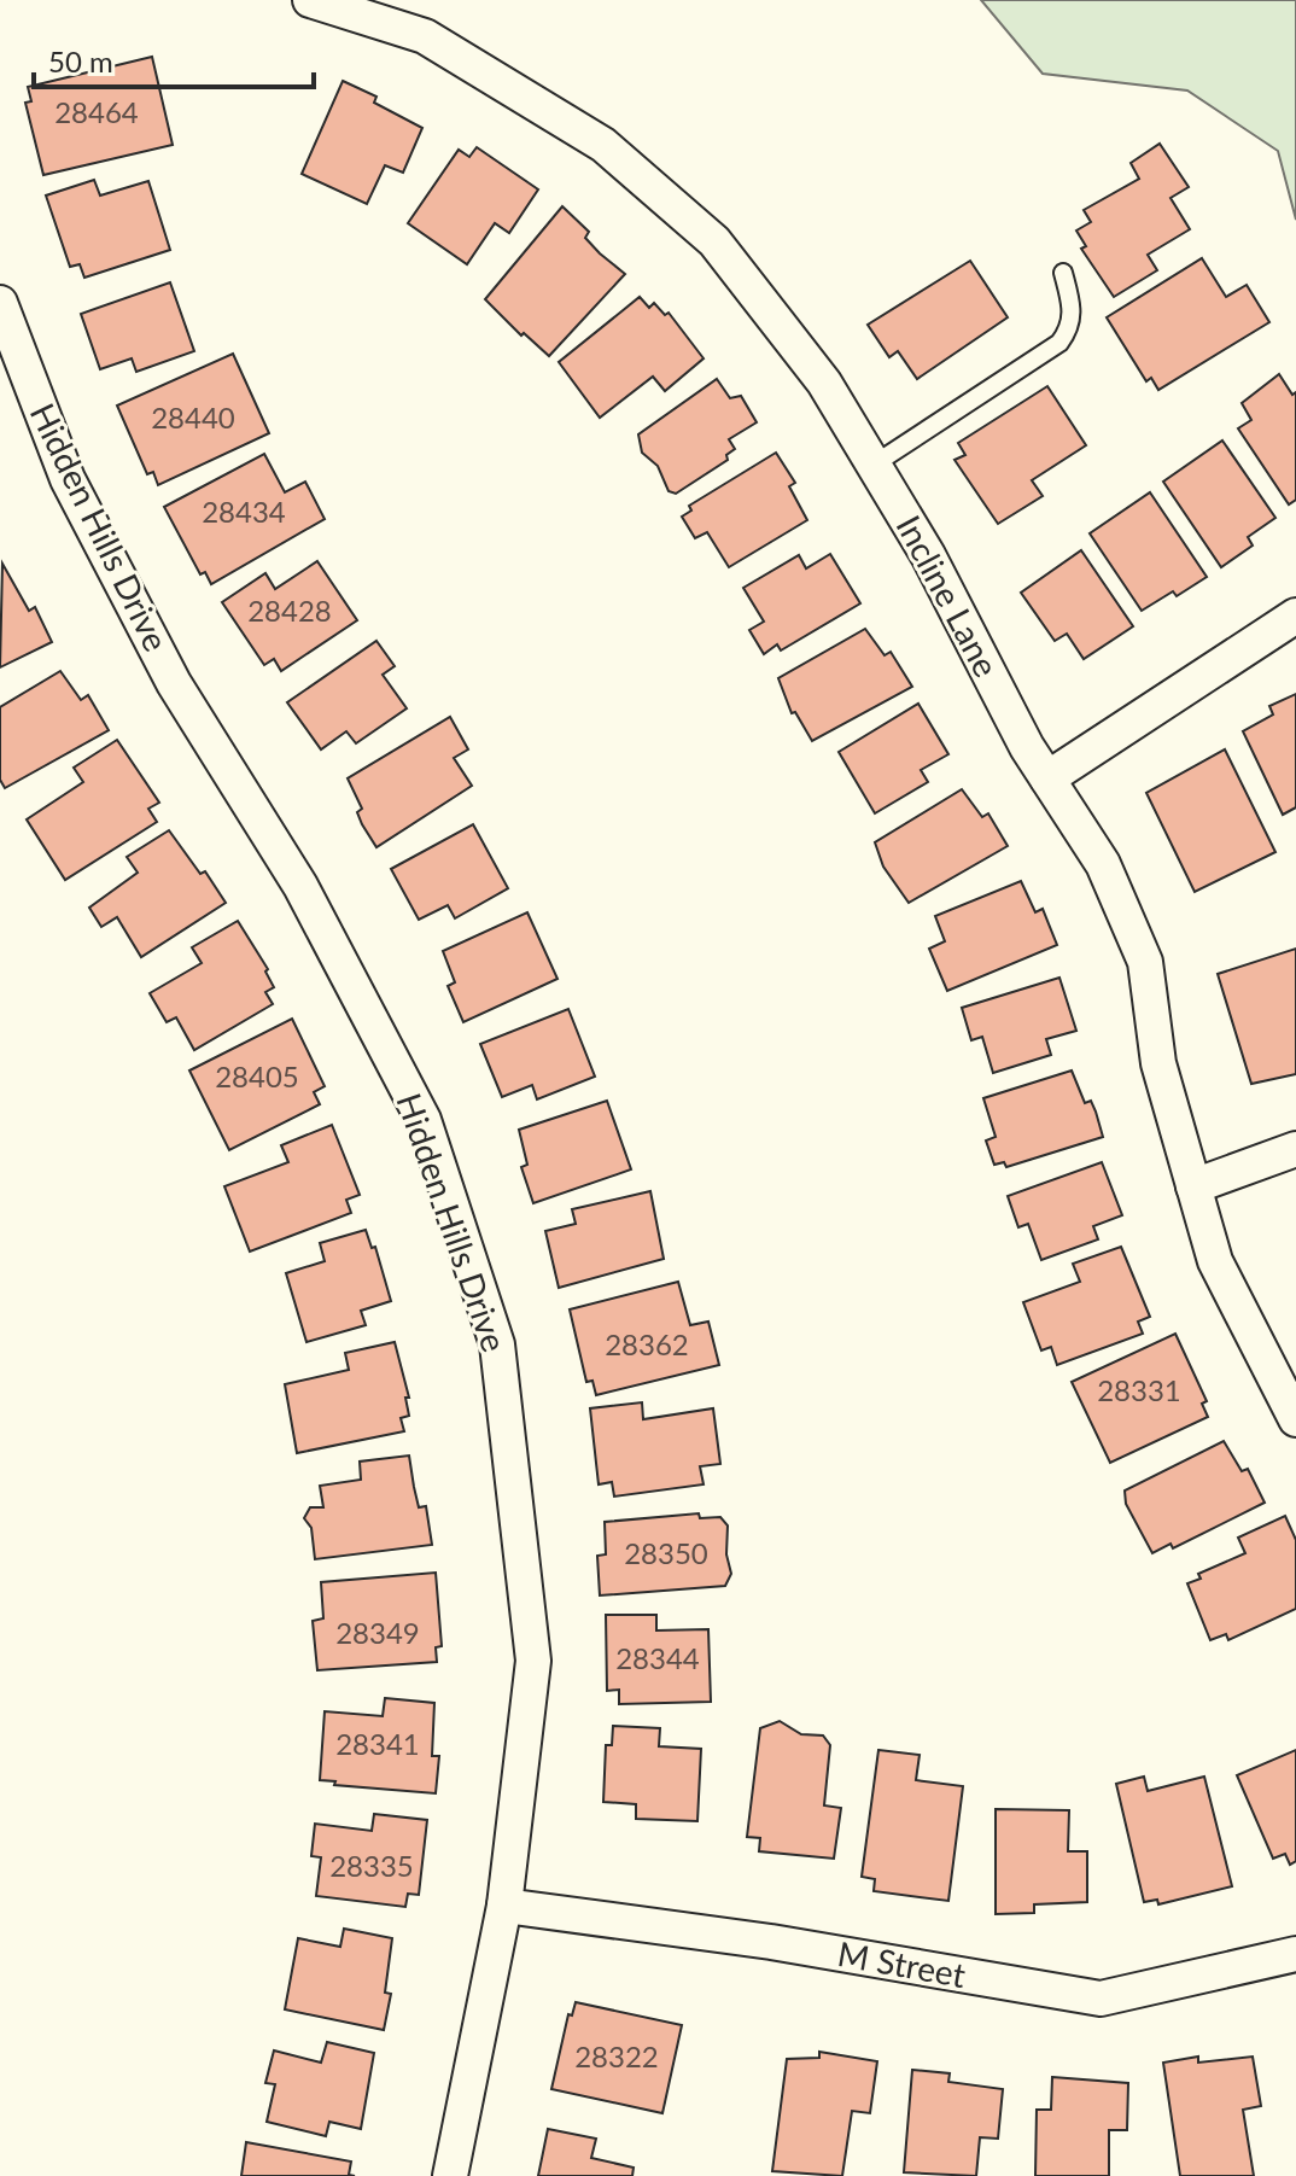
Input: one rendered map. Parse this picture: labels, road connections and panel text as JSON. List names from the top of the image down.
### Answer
{
  "streets": {
    "street": ["Hidden Hills Drive", "Incline Lane", "M Street"]
  },
  "crossings": [
    ["Hidden Hills Drive", "M Street"]
  ],
  "house_numbers": [
    "28464",
    "28440",
    "28434",
    "28428",
    "28405",
    "28362",
    "28331",
    "28350",
    "28349",
    "28344",
    "28341",
    "28335",
    "28322"
  ],
  "scale_bar": "50 m"
}
